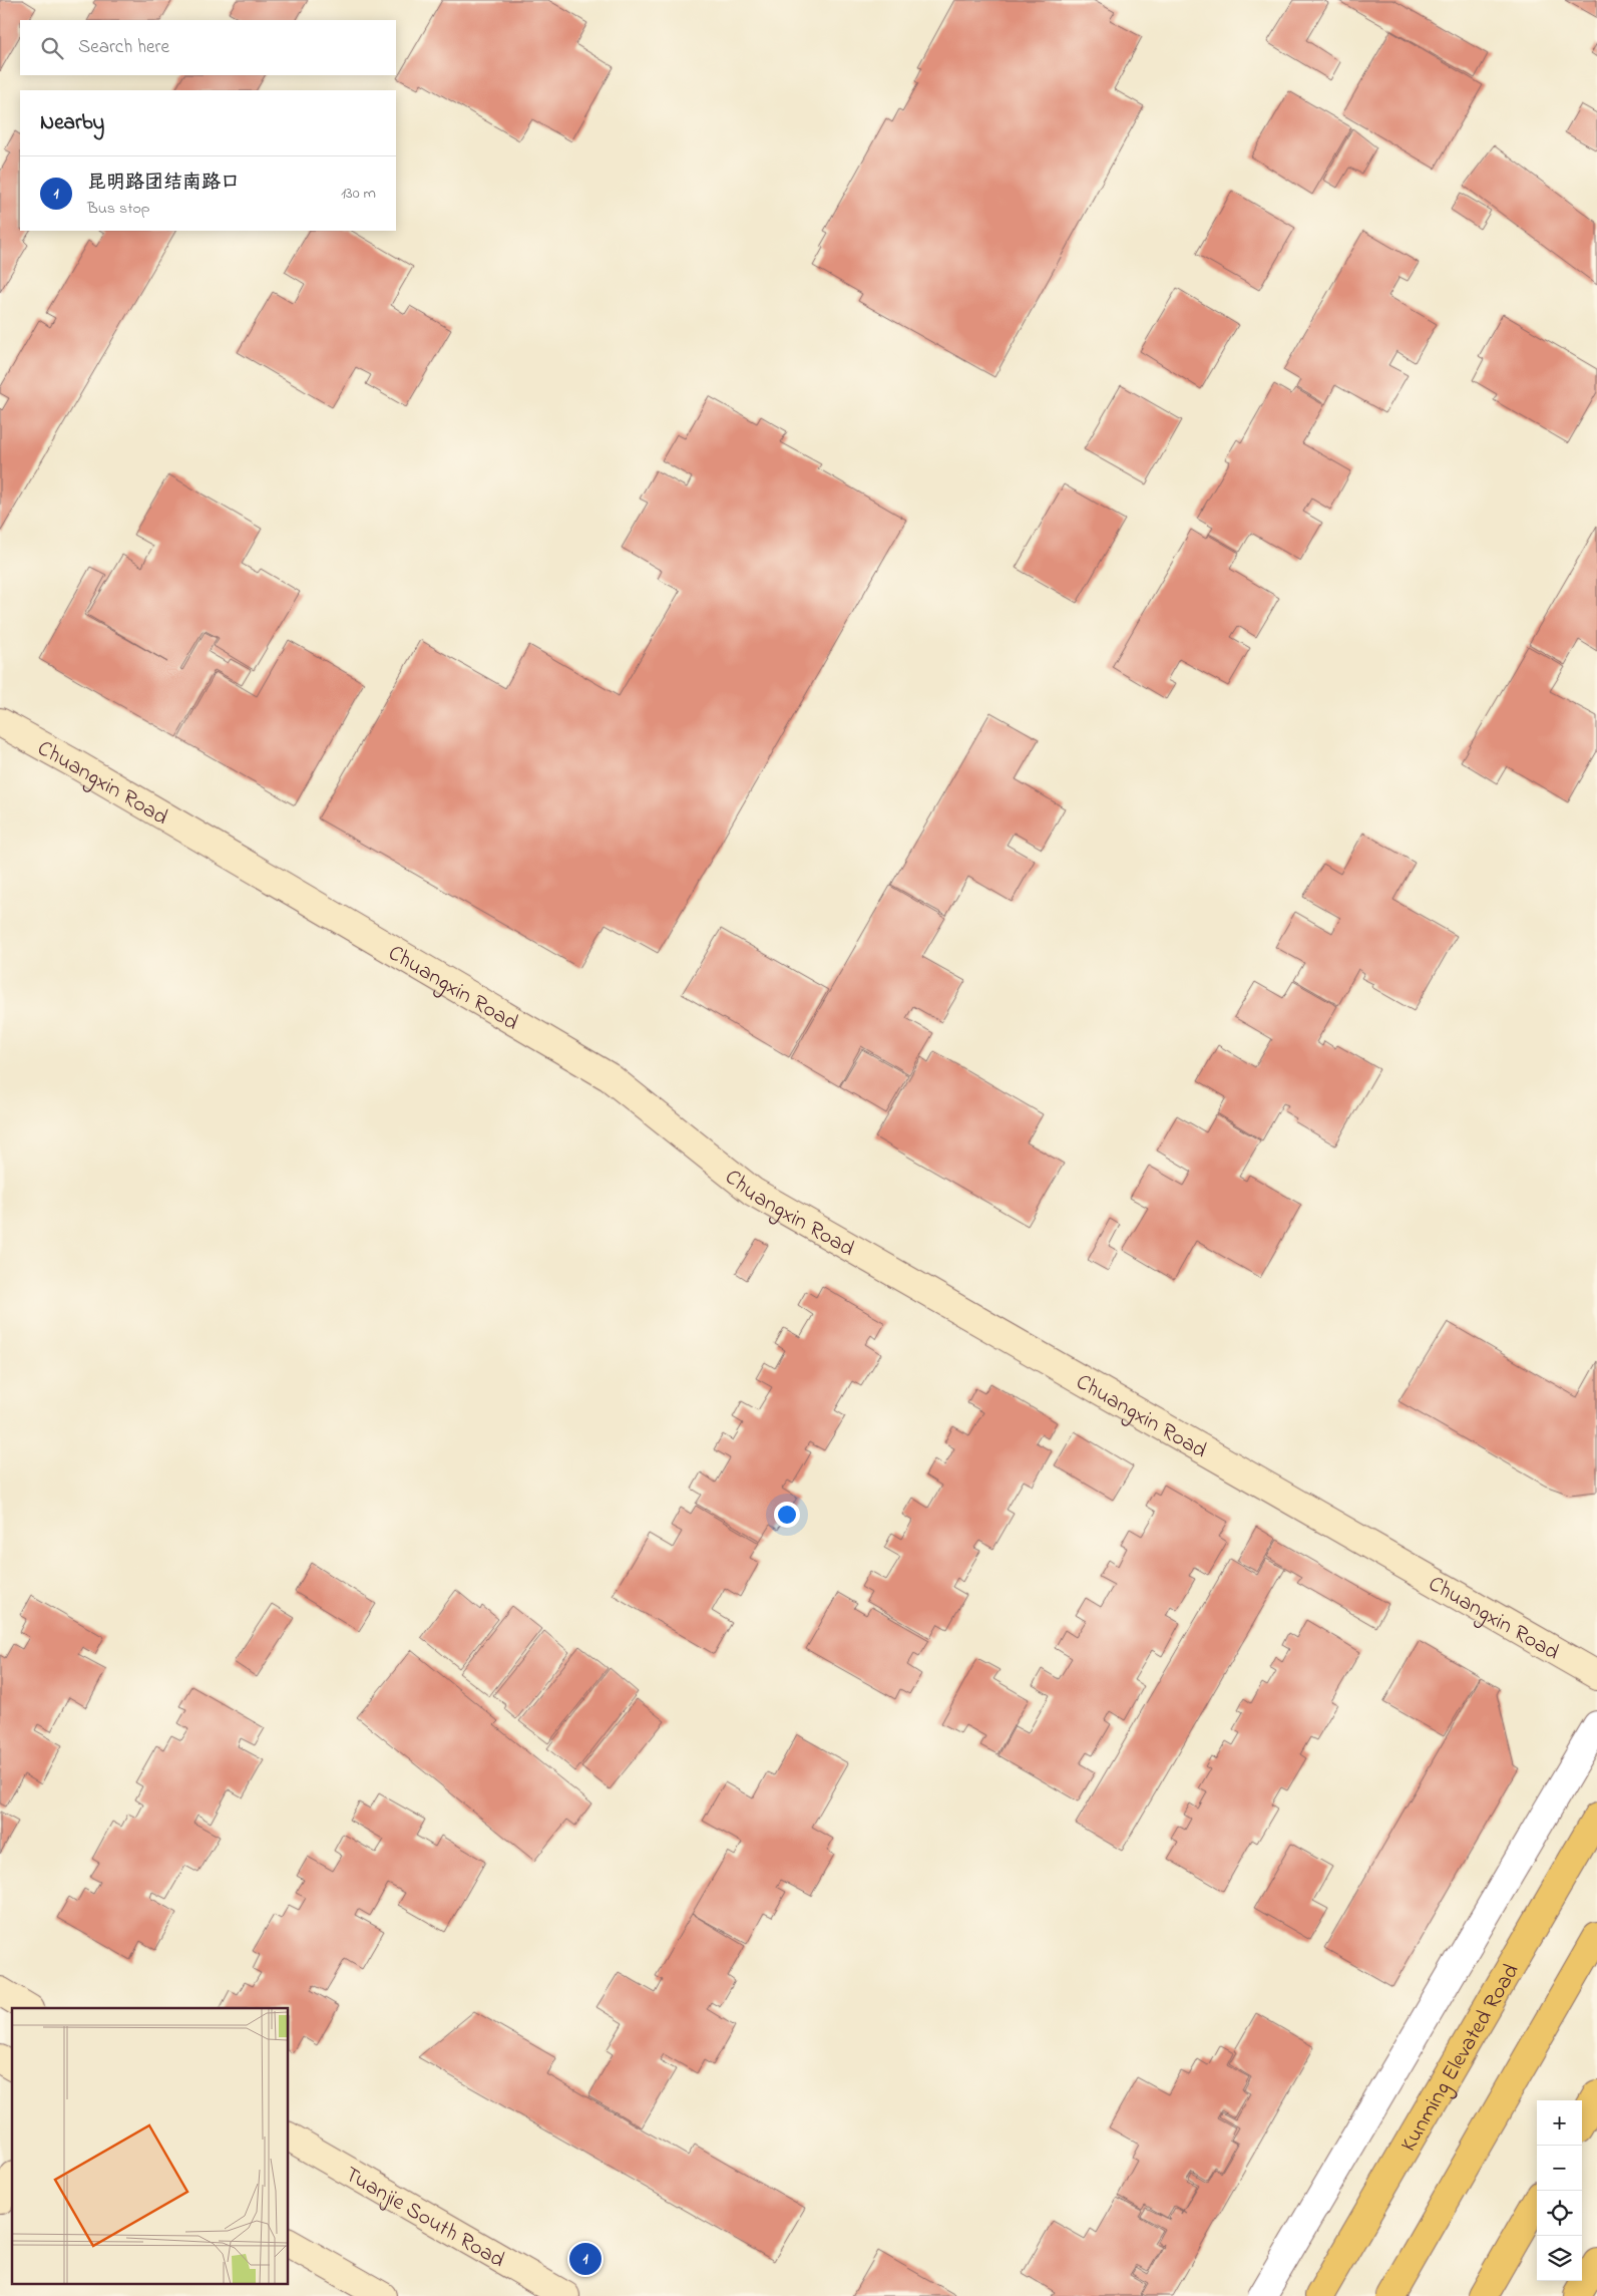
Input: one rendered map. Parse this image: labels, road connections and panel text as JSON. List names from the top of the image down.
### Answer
{
  "streets": {
    "main road": ["Kunming Elevated Road"],
    "street": ["Chuangxin Road", "Tuanjie South Road"]
  },
  "page": {
    "search": "Search here",
    "heading": "Nearby",
    "list": [
      {
        "mark": "1",
        "name": "昆明路团结南路口",
        "note": "Bus stop",
        "value": "130 m"
      }
    ],
    "map_buttons": ["+", "−"],
    "pins": "1"
  }
}
